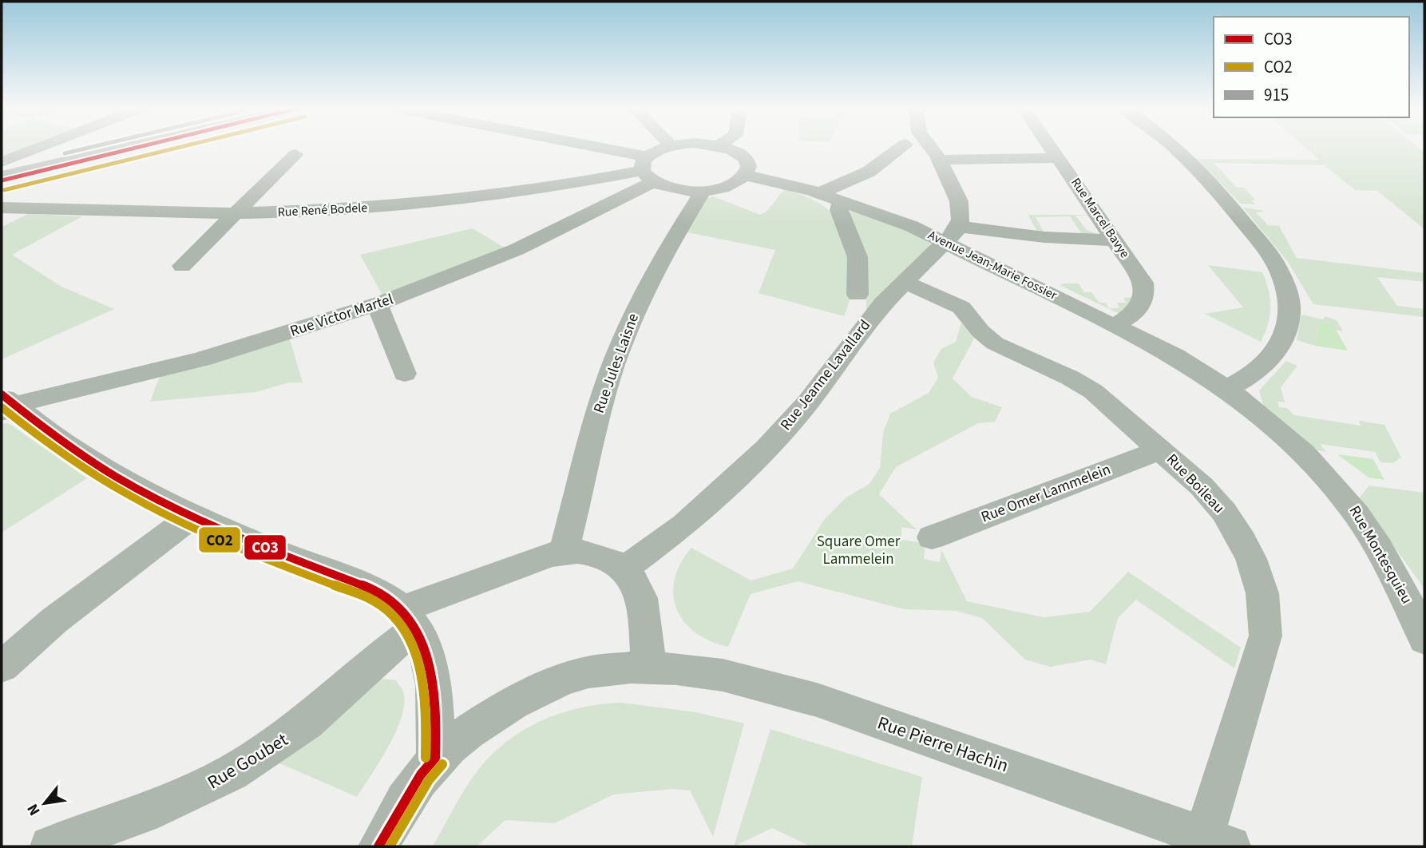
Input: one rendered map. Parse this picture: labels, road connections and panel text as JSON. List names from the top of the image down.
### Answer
{
  "streets": {
    "street": [
      "Rue René Bodele",
      "Rue Marcel Bavye",
      "Avenue Jean-Marie Fossier",
      "Rue Victor Martel",
      "Rue Jules Laisne",
      "Rue Jeanne Lavallard",
      "Rue Boileau",
      "Rue Omer Lammelein",
      "Rue Montesquieu",
      "Rue Pierre Hachin",
      "Rue Goubet"
    ]
  },
  "crossings": [
    ["Rue René Bodele", "Rue Victor Martel"],
    ["Rue Marcel Bavye", "Avenue Jean-Marie Fossier"],
    ["Avenue Jean-Marie Fossier", "Rue Jeanne Lavallard"],
    ["Avenue Jean-Marie Fossier", "Rue Montesquieu"],
    ["Rue Jules Laisne", "Rue Goubet"],
    ["Rue Jeanne Lavallard", "Rue Boileau"],
    ["Rue Boileau", "Rue Omer Lammelein"],
    ["Rue Boileau", "Rue Pierre Hachin"]
  ],
  "parks": ["Square Omer Lammelein"],
  "lines": ["transit line CO3", "transit line CO2", "transit line 915"],
  "legend": ["CO3", "CO2", "915"],
  "north": "bottom left"
}
